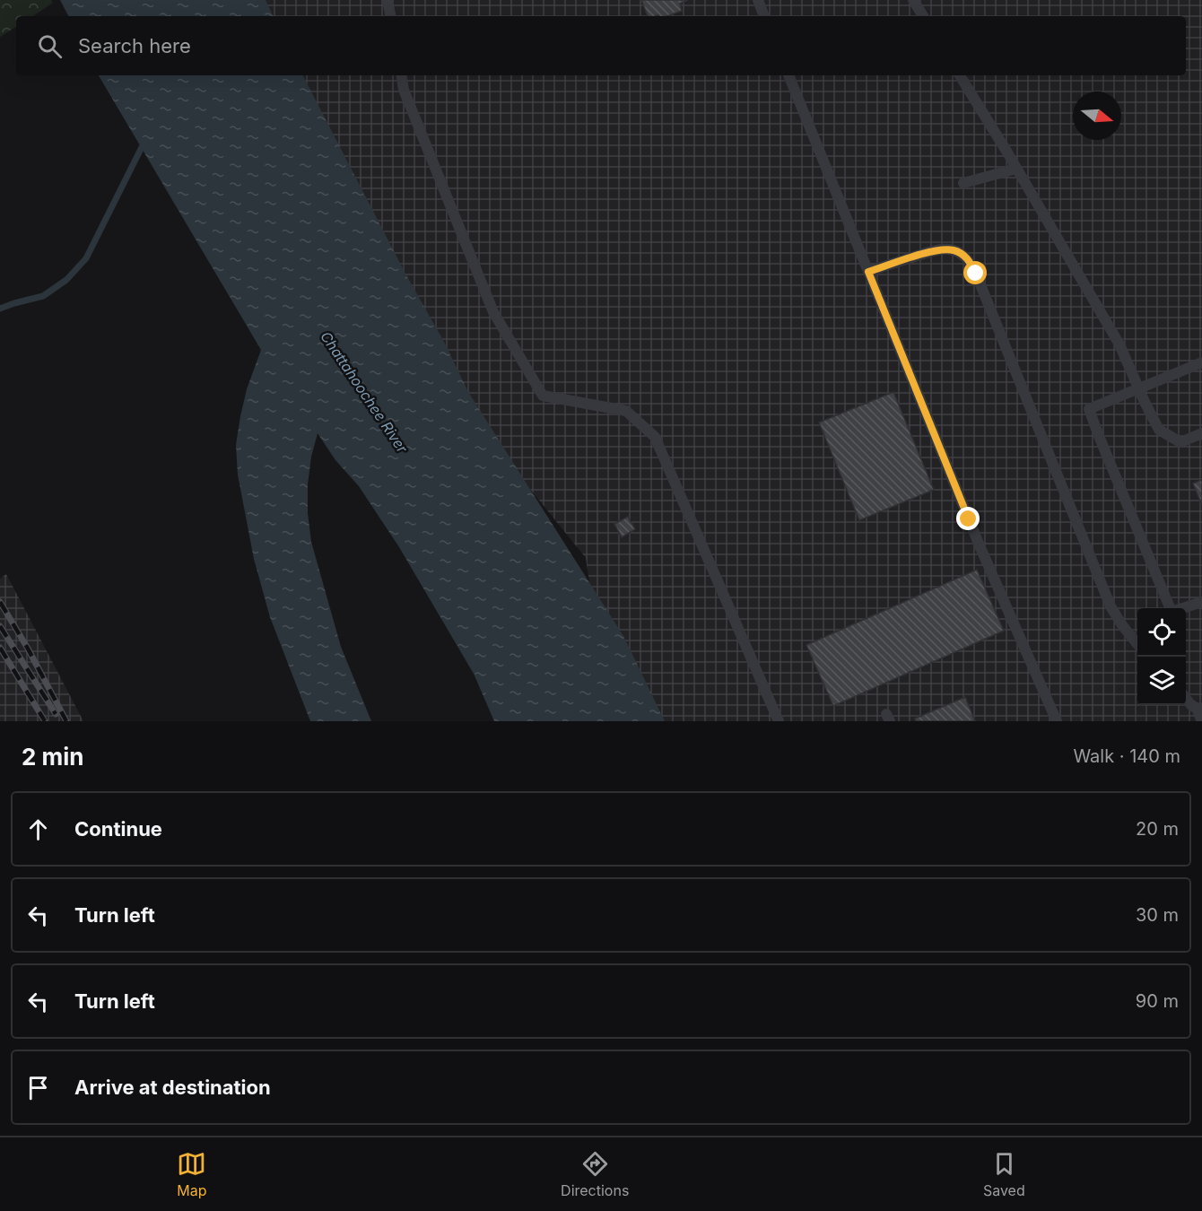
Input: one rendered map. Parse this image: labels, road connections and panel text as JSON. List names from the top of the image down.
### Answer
{
  "water": ["Chattahoochee River"],
  "north": "right",
  "page": {
    "search": "Search here",
    "heading": ["2 min", "Walk · 140 m"],
    "list": [
      ["Continue", "20 m"],
      ["Turn left", "30 m"],
      ["Turn left", "90 m"],
      "Arrive at destination"
    ],
    "nav": ["Map", "Directions", "Saved"]
  }
}
